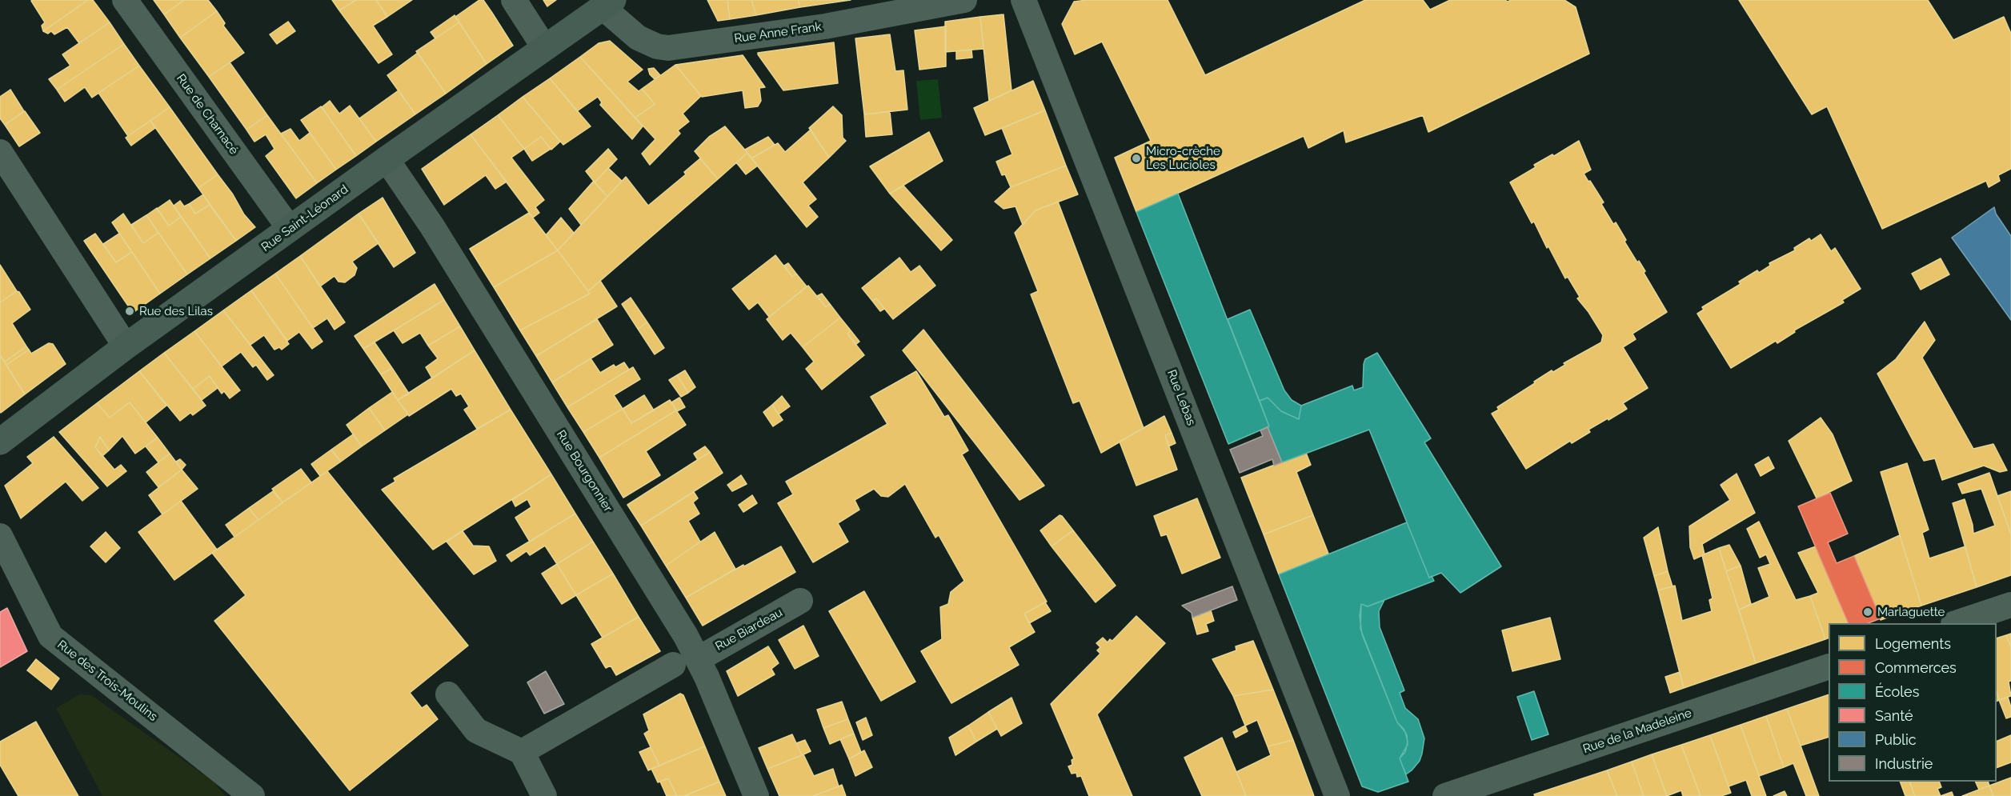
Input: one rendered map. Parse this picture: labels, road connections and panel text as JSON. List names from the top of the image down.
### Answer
{
  "streets": {
    "street": [
      "Rue Anne Frank",
      "Rue de Charnacé",
      "Rue Saint-Léonard",
      "Rue Lebas",
      "Rue Bourgonnier",
      "Rue Biardeau",
      "Rue des Trois-Moulins",
      "Rue de la Madeleine"
    ]
  },
  "crossings": [
    ["Rue Anne Frank", "Rue Saint-Léonard"],
    ["Rue de Charnacé", "Rue Saint-Léonard"],
    ["Rue Saint-Léonard", "Rue Bourgonnier"],
    ["Rue Bourgonnier", "Rue Biardeau"]
  ],
  "places": ["Micro-crèche Les Lucioles", "Rue des Lilas", "Marlaguette"],
  "legend": [
    "Logements",
    "Commerces",
    "Écoles",
    "Santé",
    "Public",
    "Industrie"
  ]
}
